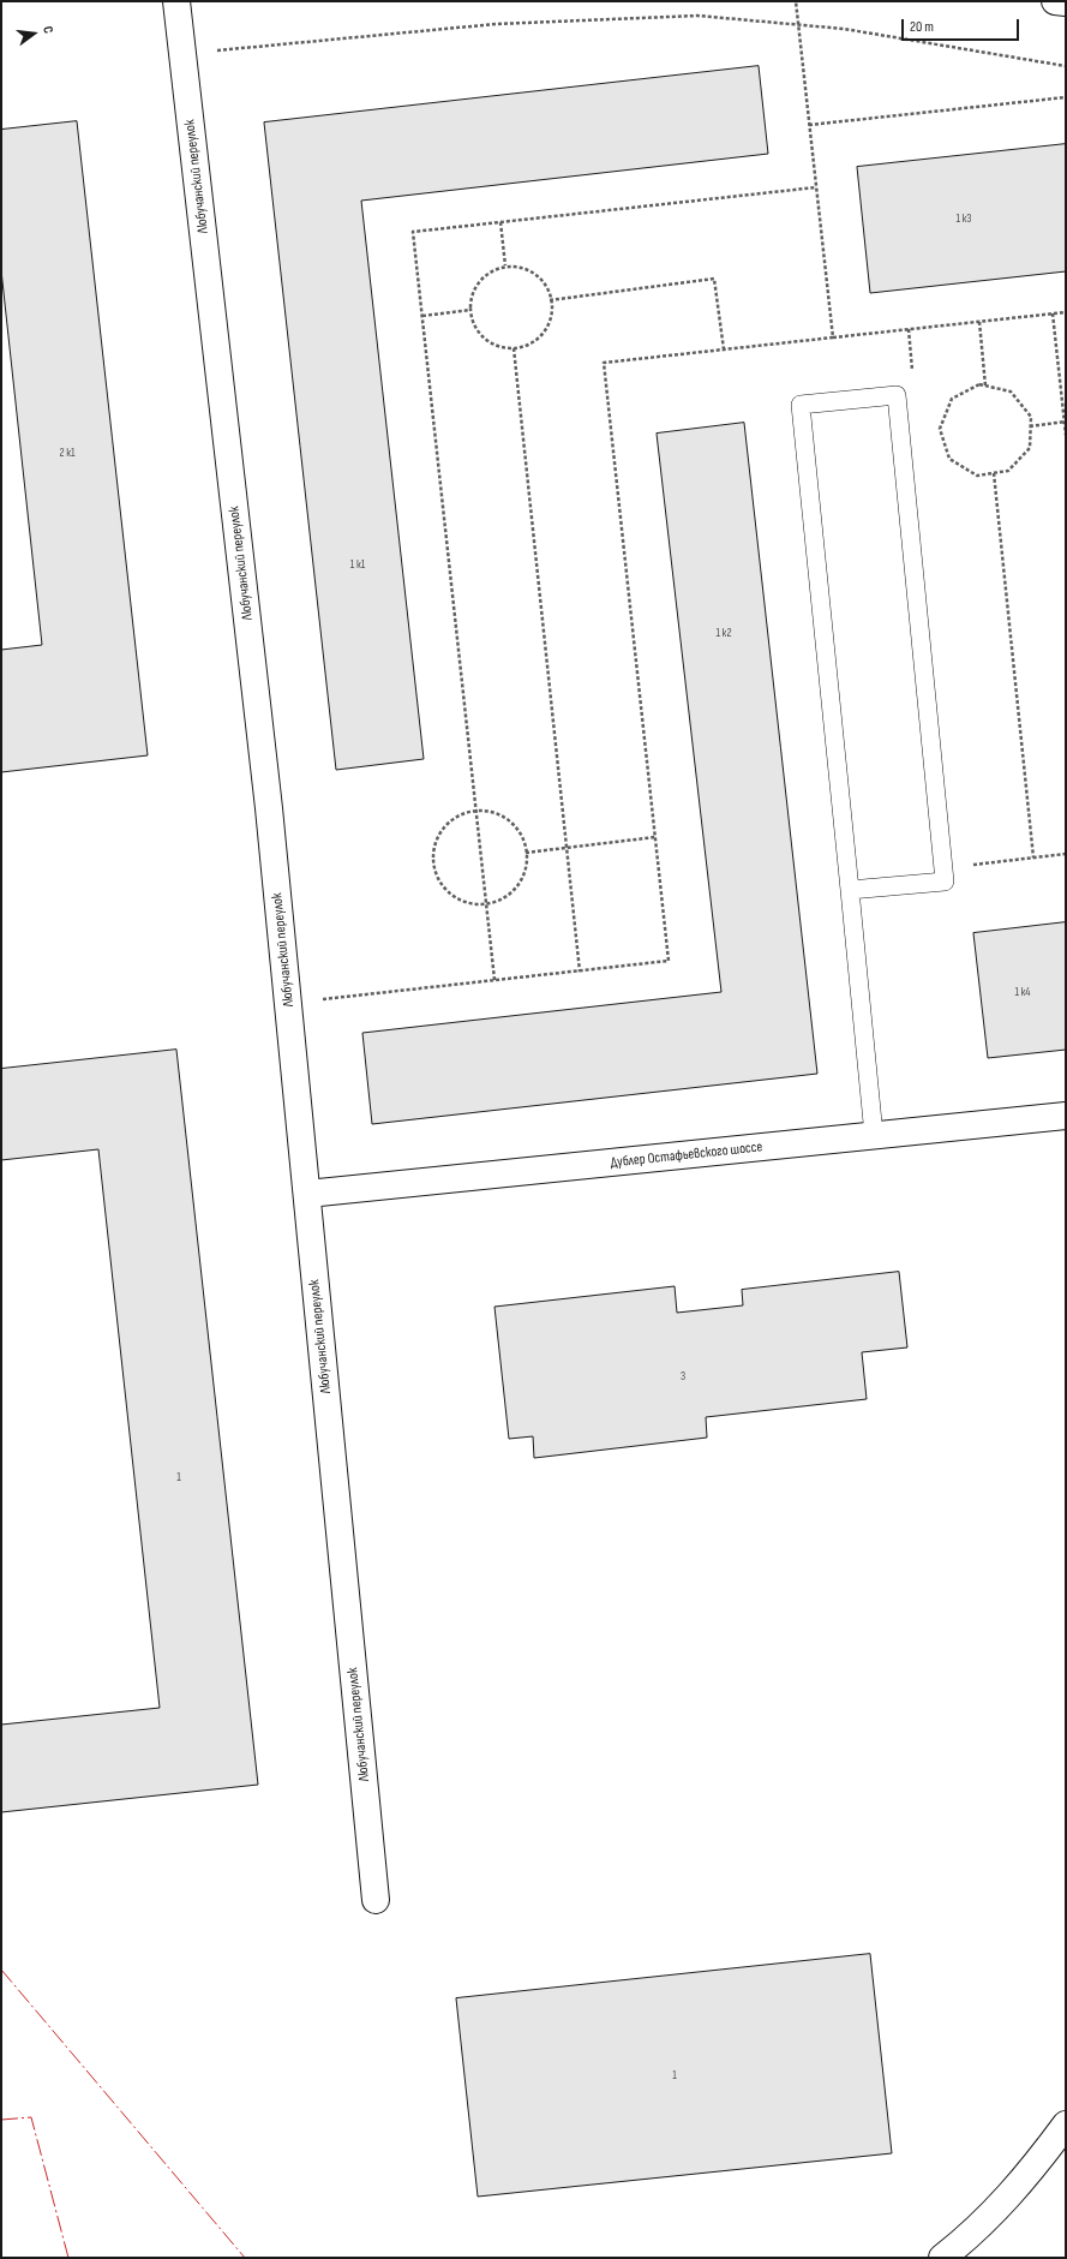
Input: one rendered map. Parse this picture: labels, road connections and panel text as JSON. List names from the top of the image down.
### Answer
{
  "streets": {
    "street": ["Любучанский переулок", "Дублер Остафьевского шоссе"]
  },
  "crossings": [
    ["Любучанский переулок", "Дублер Остафьевского шоссе"]
  ],
  "house_numbers": [
    "1 к3",
    "2 к1",
    "1 к1",
    "1 к2",
    "1 к4",
    "3",
    "1",
    "1"
  ],
  "scale_bar": "20 m",
  "north": "right"
}
